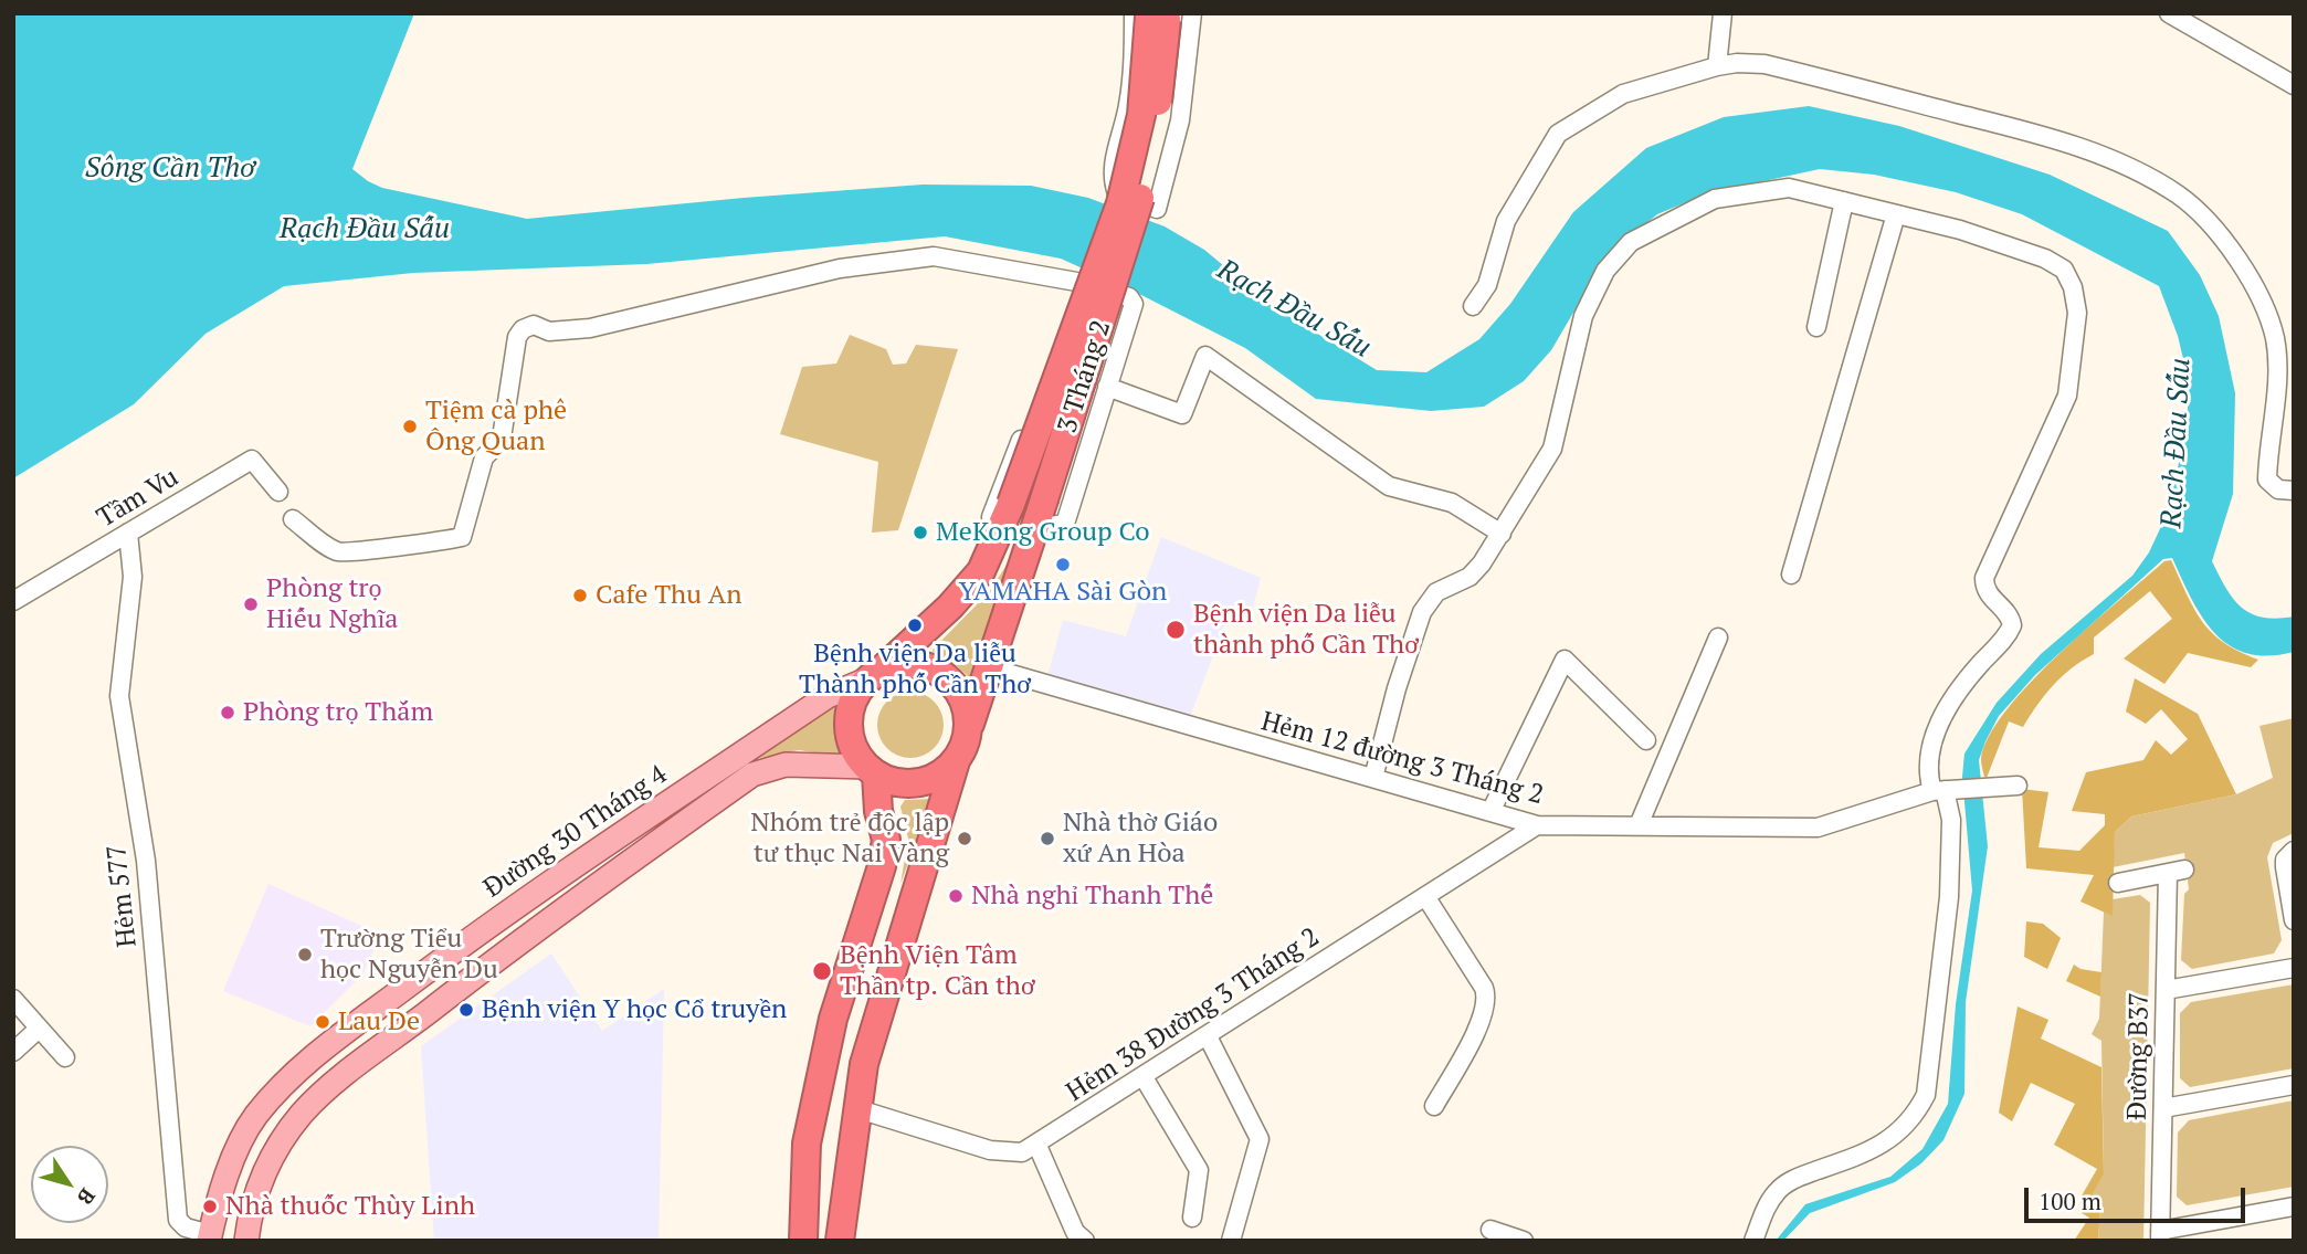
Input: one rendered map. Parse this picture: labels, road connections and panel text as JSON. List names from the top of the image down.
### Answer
{
  "streets": {
    "highway": ["3 Tháng 2"],
    "main road": ["Đường 30 Tháng 4"],
    "street": [
      "Tầm Vu",
      "Hẻm 12 đường 3 Tháng 2",
      "Hẻm 577",
      "Hẻm 38 Đường 3 Tháng 2",
      "Đường B37"
    ]
  },
  "crossings": [
    ["3 Tháng 2", "Hẻm 12 đường 3 Tháng 2"],
    ["3 Tháng 2", "Đường 30 Tháng 4"],
    ["Tầm Vu", "Hẻm 577"],
    ["Hẻm 12 đường 3 Tháng 2", "Hẻm 38 Đường 3 Tháng 2"],
    ["Đường 30 Tháng 4", "Hẻm 577"]
  ],
  "water": ["Sông Cần Thơ", "Rạch Đầu Sấu"],
  "places": [
    "Tiệm cà phê Ông Quan",
    "MeKong Group Co",
    "YAMAHA Sài Gòn",
    "Cafe Thu An",
    "Phòng trọ Hiếu Nghĩa",
    "Bệnh viện Da liễu Thành phố Cần Thơ",
    "Bệnh viện Da liễu thành phố Cần Thơ",
    "Phòng trọ Thắm",
    "Nhóm trẻ độc lập tư thục Nai Vàng",
    "Nhà thờ Giáo xứ An Hòa",
    "Nhà nghỉ Thanh Thế",
    "Trường Tiểu học Nguyễn Du",
    "Bệnh Viện Tâm Thần tp. Cần thơ",
    "Bệnh viện Y học Cổ truyền",
    "Lau De",
    "Nhà thuốc Thùy Linh"
  ],
  "scale_bar": "100 m",
  "north": "bottom right"
}
